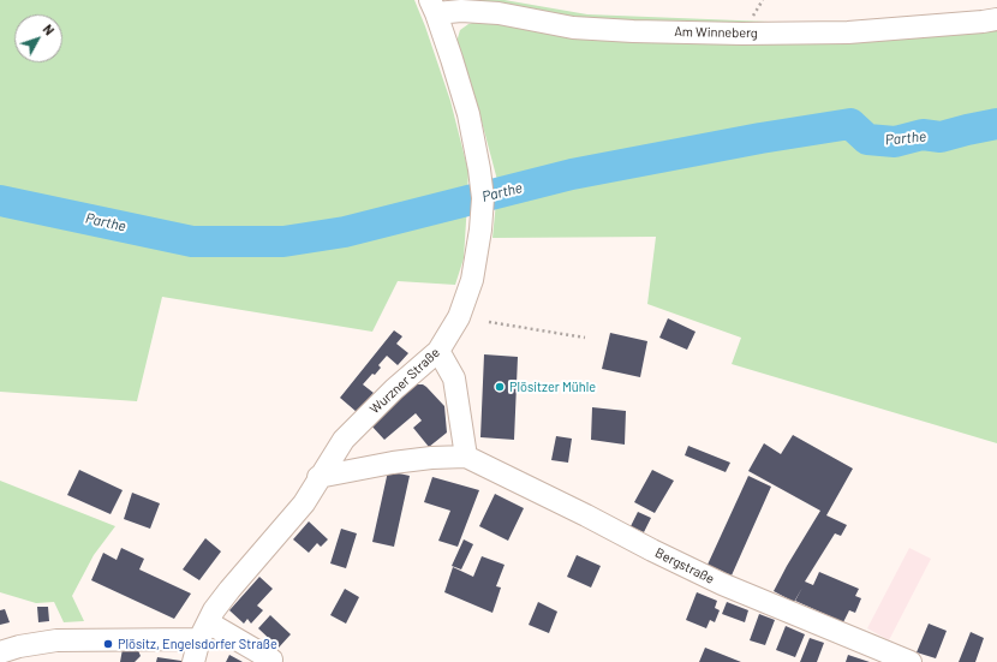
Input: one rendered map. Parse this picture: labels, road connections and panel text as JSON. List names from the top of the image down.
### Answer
{
  "streets": {
    "street": ["Am Winneberg", "Wurzner Straße", "Bergstraße"]
  },
  "crossings": [
    ["Am Winneberg", "Wurzner Straße"],
    ["Wurzner Straße", "Bergstraße"]
  ],
  "water": ["Parthe"],
  "places": ["Plösitzer Mühle", "Plösitz, Engelsdorfer Straße"],
  "north": "top right"
}
